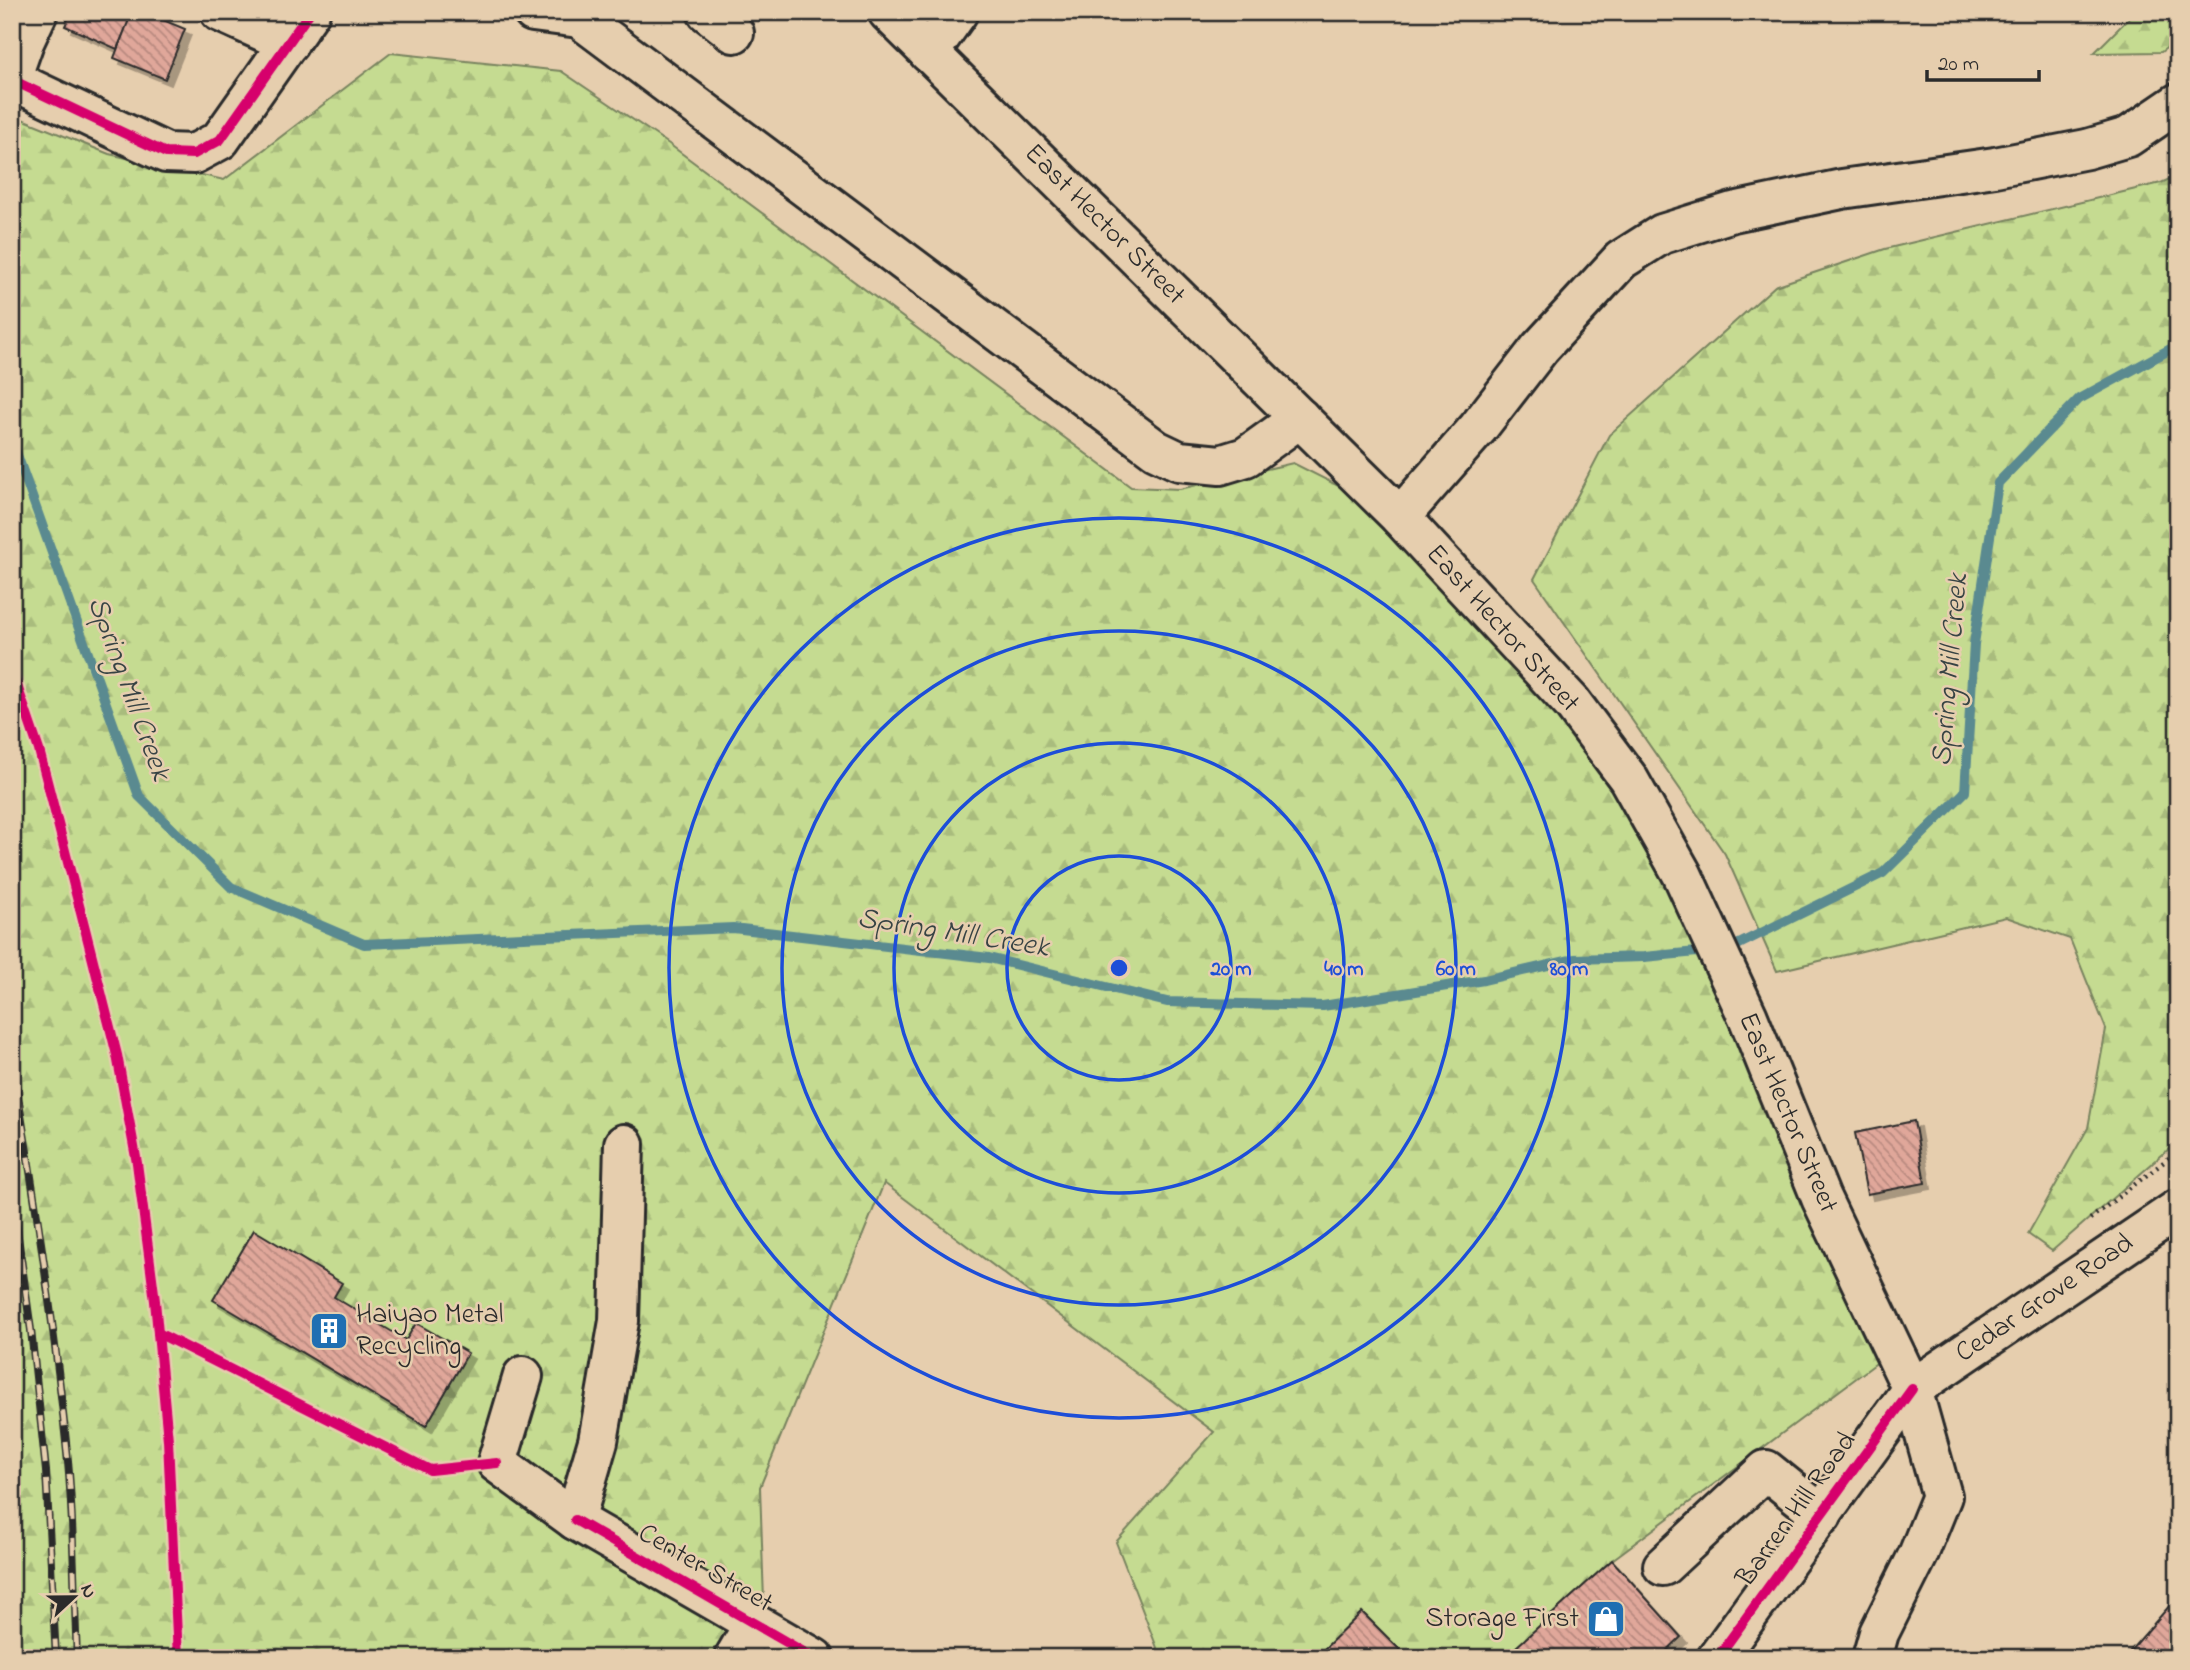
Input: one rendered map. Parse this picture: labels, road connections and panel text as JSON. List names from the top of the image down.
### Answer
{
  "streets": {
    "main road": [
      "East Hector Street",
      "Cedar Grove Road",
      "Barren Hill Road",
      "Center Street"
    ]
  },
  "crossings": [
    ["East Hector Street", "Cedar Grove Road"],
    ["East Hector Street", "Barren Hill Road"],
    ["Cedar Grove Road", "Barren Hill Road"]
  ],
  "water": ["Spring Mill Creek"],
  "places": {
    "building": ["Haiyao Metal Recycling"],
    "shop": ["Storage First"]
  },
  "scale_bar": "20 m",
  "north": "right",
  "rings": [
    "20 m",
    "40 m",
    "60 m",
    "80 m"
  ]
}
